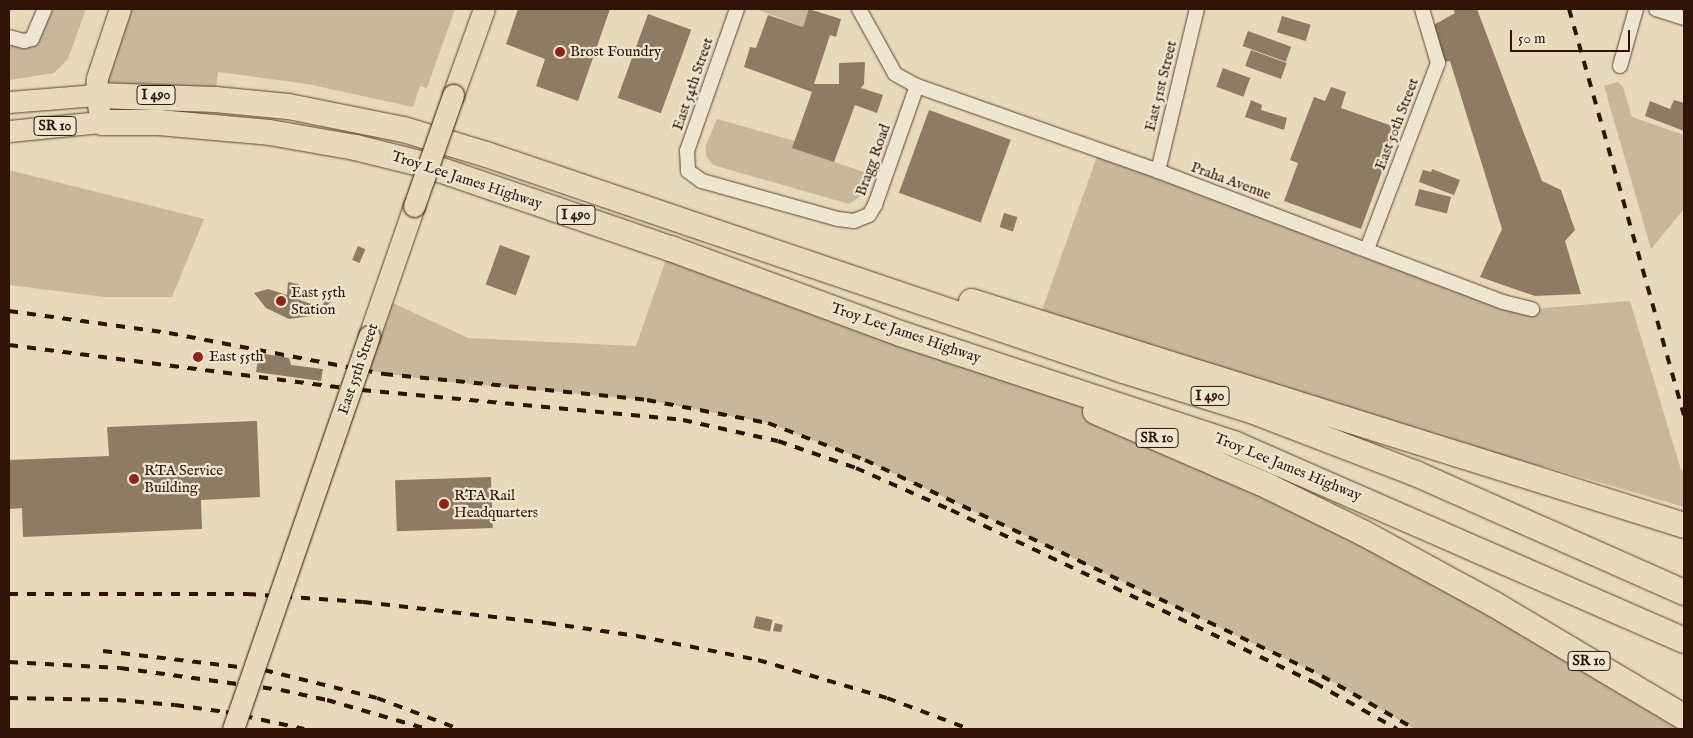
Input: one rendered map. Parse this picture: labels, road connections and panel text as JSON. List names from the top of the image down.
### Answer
{
  "streets": {
    "highway": ["I 490", "SR 10", "Troy Lee James Highway"],
    "main road": ["East 55th Street"],
    "street": [
      "East 54th Street",
      "East 51st Street",
      "East 50th Street",
      "Bragg Road",
      "Praha Avenue"
    ]
  },
  "crossings": [
    ["East 54th Street", "Bragg Road"],
    ["East 51st Street", "Praha Avenue"],
    ["East 50th Street", "Praha Avenue"],
    ["SR 10", "Troy Lee James Highway"],
    ["Bragg Road", "Praha Avenue"]
  ],
  "places": [
    "Brost Foundry",
    "East 55th Station",
    "East 55th",
    "RTA Service Building",
    "RTA Rail Headquarters"
  ],
  "scale_bar": "50 m"
}
